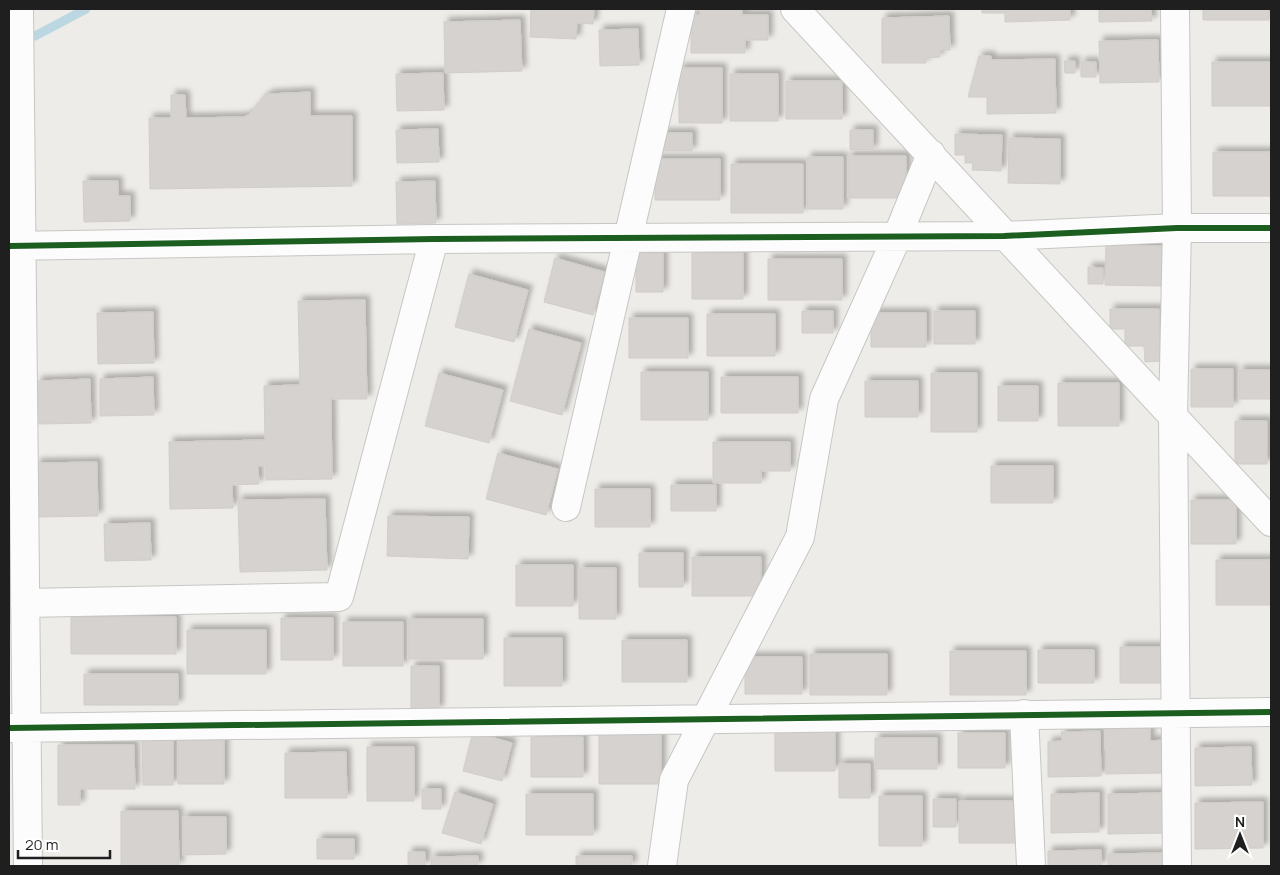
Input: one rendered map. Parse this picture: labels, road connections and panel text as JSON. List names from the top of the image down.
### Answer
{
  "scale_bar": "20 m",
  "north": "top"
}
